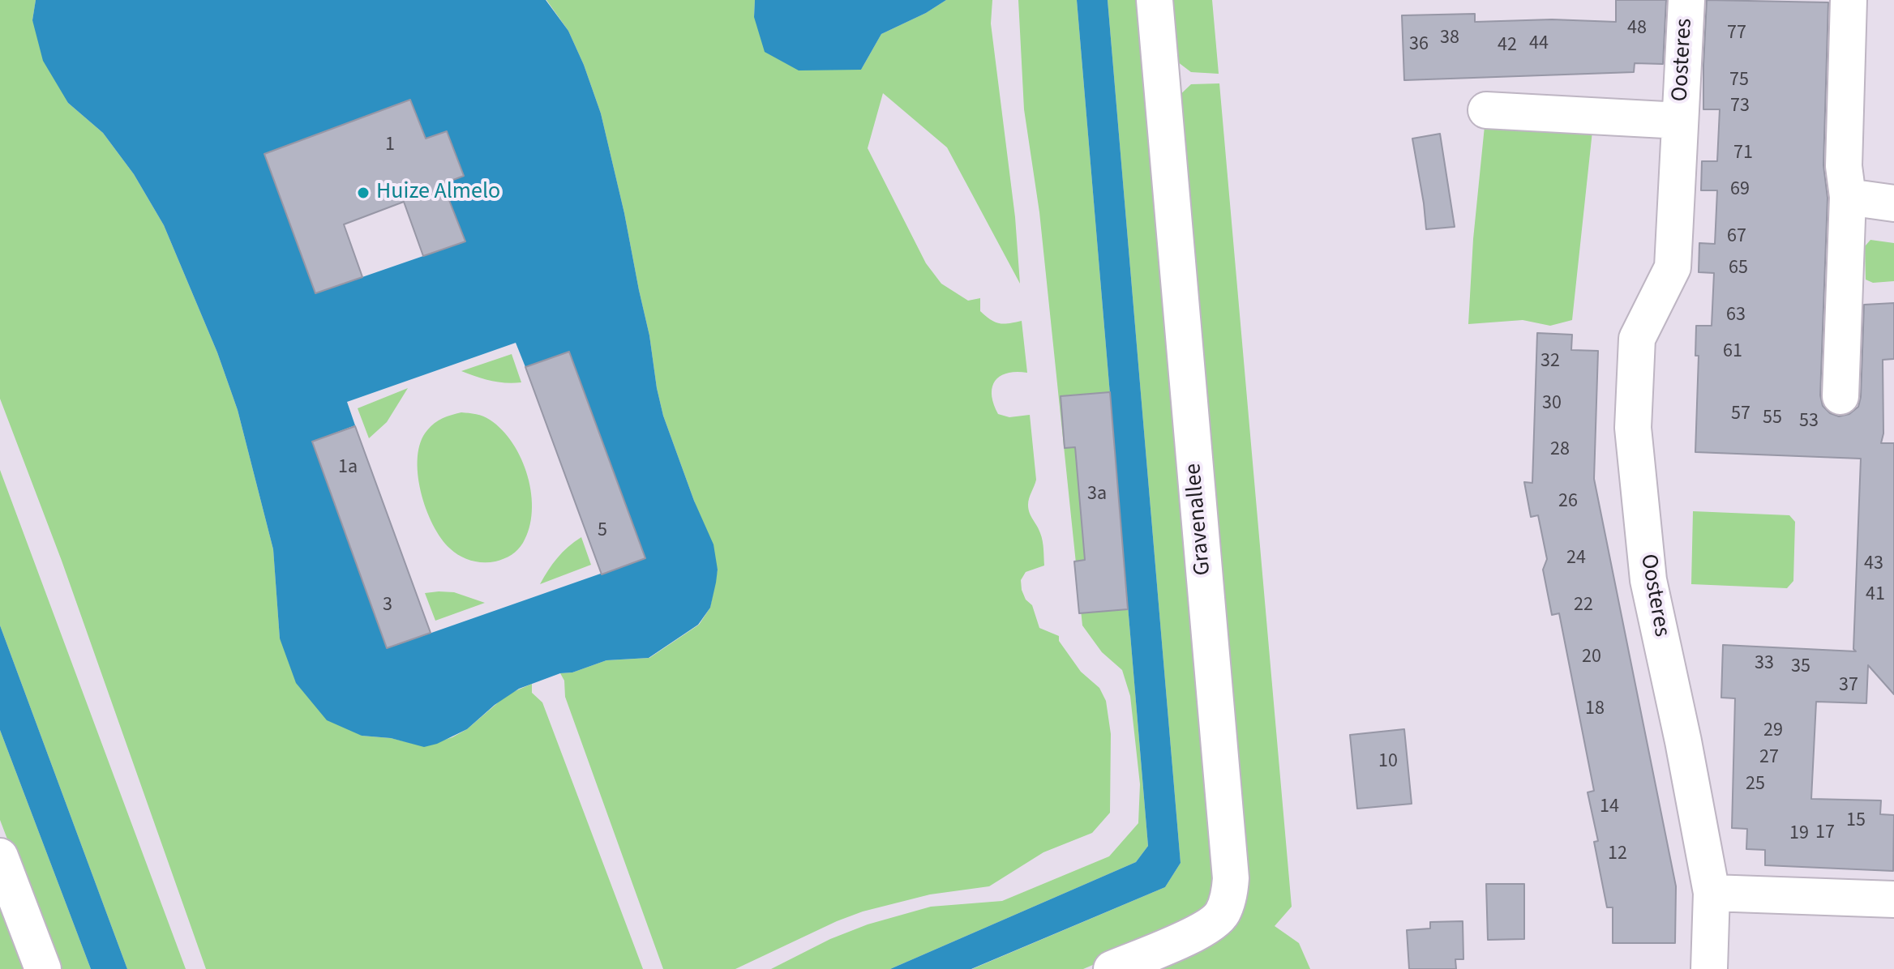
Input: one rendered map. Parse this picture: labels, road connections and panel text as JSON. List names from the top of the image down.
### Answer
{
  "streets": {
    "street": ["Oosteres", "Gravenallee"]
  },
  "places": ["Huize Almelo"],
  "house_numbers": [
    "48",
    "77",
    "38",
    "44",
    "36",
    "42",
    "75",
    "73",
    "1",
    "71",
    "69",
    "67",
    "65",
    "63",
    "61",
    "32",
    "30",
    "57",
    "55",
    "53",
    "28",
    "1a",
    "3a",
    "26",
    "5",
    "24",
    "43",
    "41",
    "3",
    "22",
    "20",
    "33",
    "35",
    "37",
    "18",
    "29",
    "27",
    "10",
    "25",
    "14",
    "15",
    "17",
    "19",
    "12"
  ]
}
